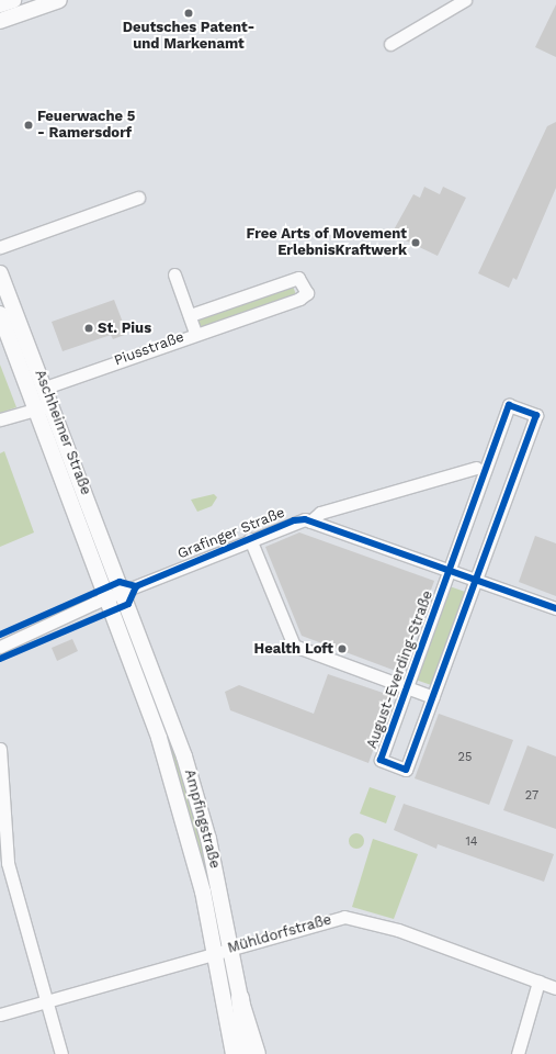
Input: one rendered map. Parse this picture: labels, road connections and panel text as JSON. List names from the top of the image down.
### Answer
{
  "streets": {
    "main road": ["Aschheimer Straße", "Ampfingstraße"],
    "street": [
      "Piusstraße",
      "Grafinger Straße",
      "August-Everding-Straße",
      "Mühldorfstraße"
    ]
  },
  "crossings": [
    ["Piusstraße", "Aschheimer Straße"],
    ["Aschheimer Straße", "Grafinger Straße"],
    ["Aschheimer Straße", "Ampfingstraße"],
    ["Grafinger Straße", "August-Everding-Straße"],
    ["Grafinger Straße", "Ampfingstraße"],
    ["Ampfingstraße", "Mühldorfstraße"]
  ],
  "places": [
    "Deutsches Patent- und Markenamt",
    "Feuerwache 5 - Ramersdorf",
    "Free Arts of Movement ErlebnisKraftwerk",
    "St. Pius",
    "Health Loft"
  ],
  "house_numbers": ["25", "27", "14"]
}
